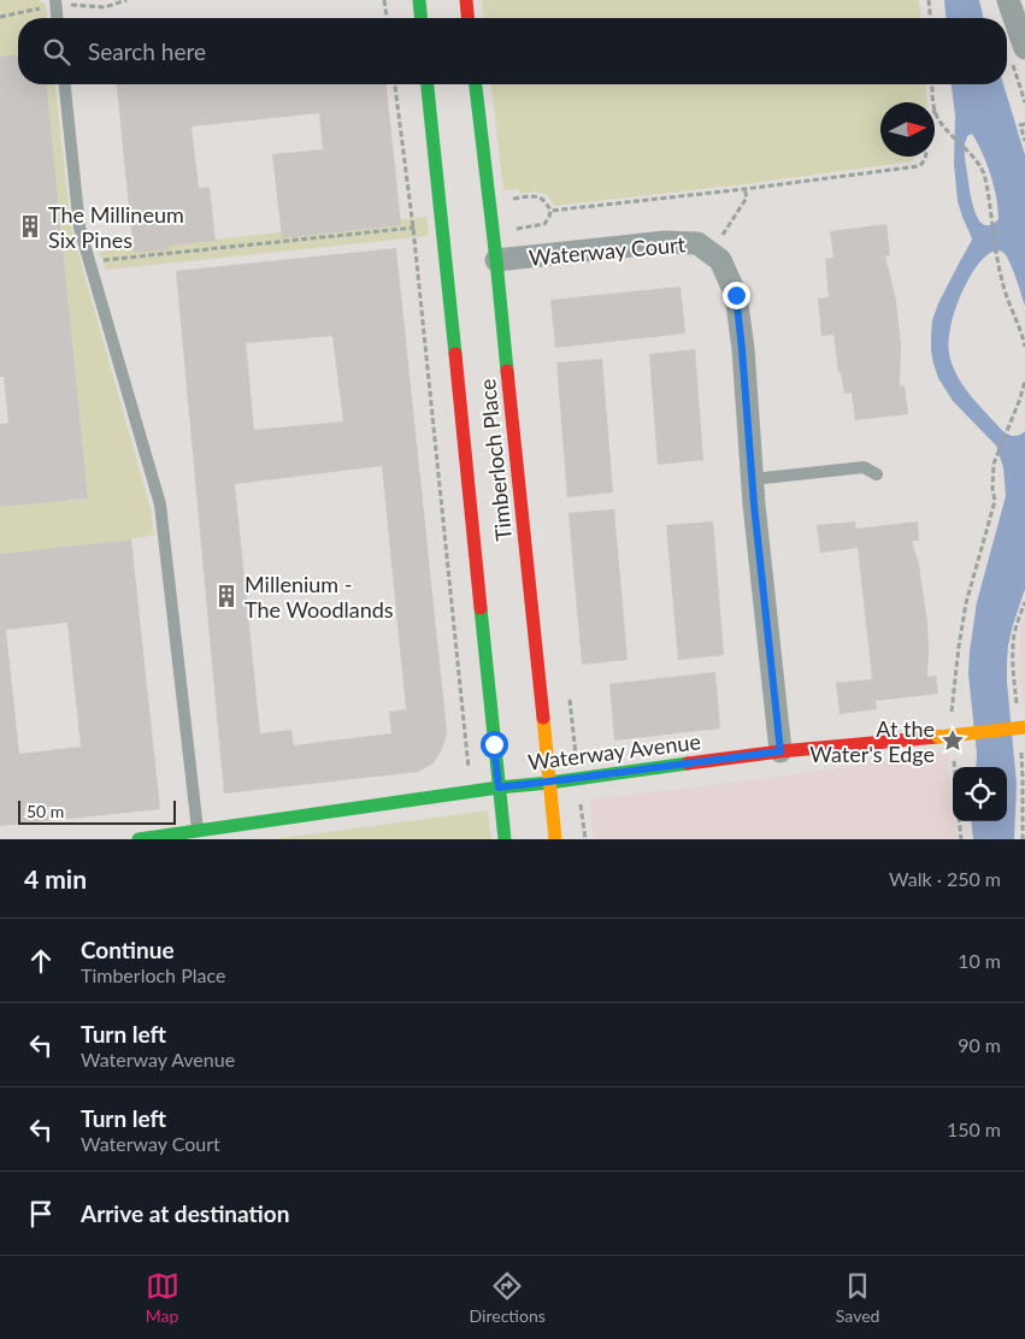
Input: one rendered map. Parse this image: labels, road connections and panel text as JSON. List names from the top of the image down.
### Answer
{
  "streets": {
    "street": ["Waterway Court", "Timberloch Place", "Waterway Avenue"]
  },
  "crossings": [
    ["Waterway Court", "Timberloch Place"],
    ["Waterway Court", "Waterway Avenue"],
    ["Timberloch Place", "Waterway Avenue"]
  ],
  "places": {
    "building": ["The Millineum Six Pines", "Millenium - The Woodlands"],
    "place": ["At the Water's Edge"]
  },
  "scale_bar": "50 m",
  "north": "right",
  "page": {
    "search": "Search here",
    "scale": "50 m",
    "heading": ["4 min", "Walk · 250 m"],
    "list": [
      ["Continue", "Timberloch Place", "10 m"],
      ["Turn left", "Waterway Avenue", "90 m"],
      ["Turn left", "Waterway Court", "150 m"],
      "Arrive at destination"
    ],
    "nav": ["Map", "Directions", "Saved"]
  }
}
